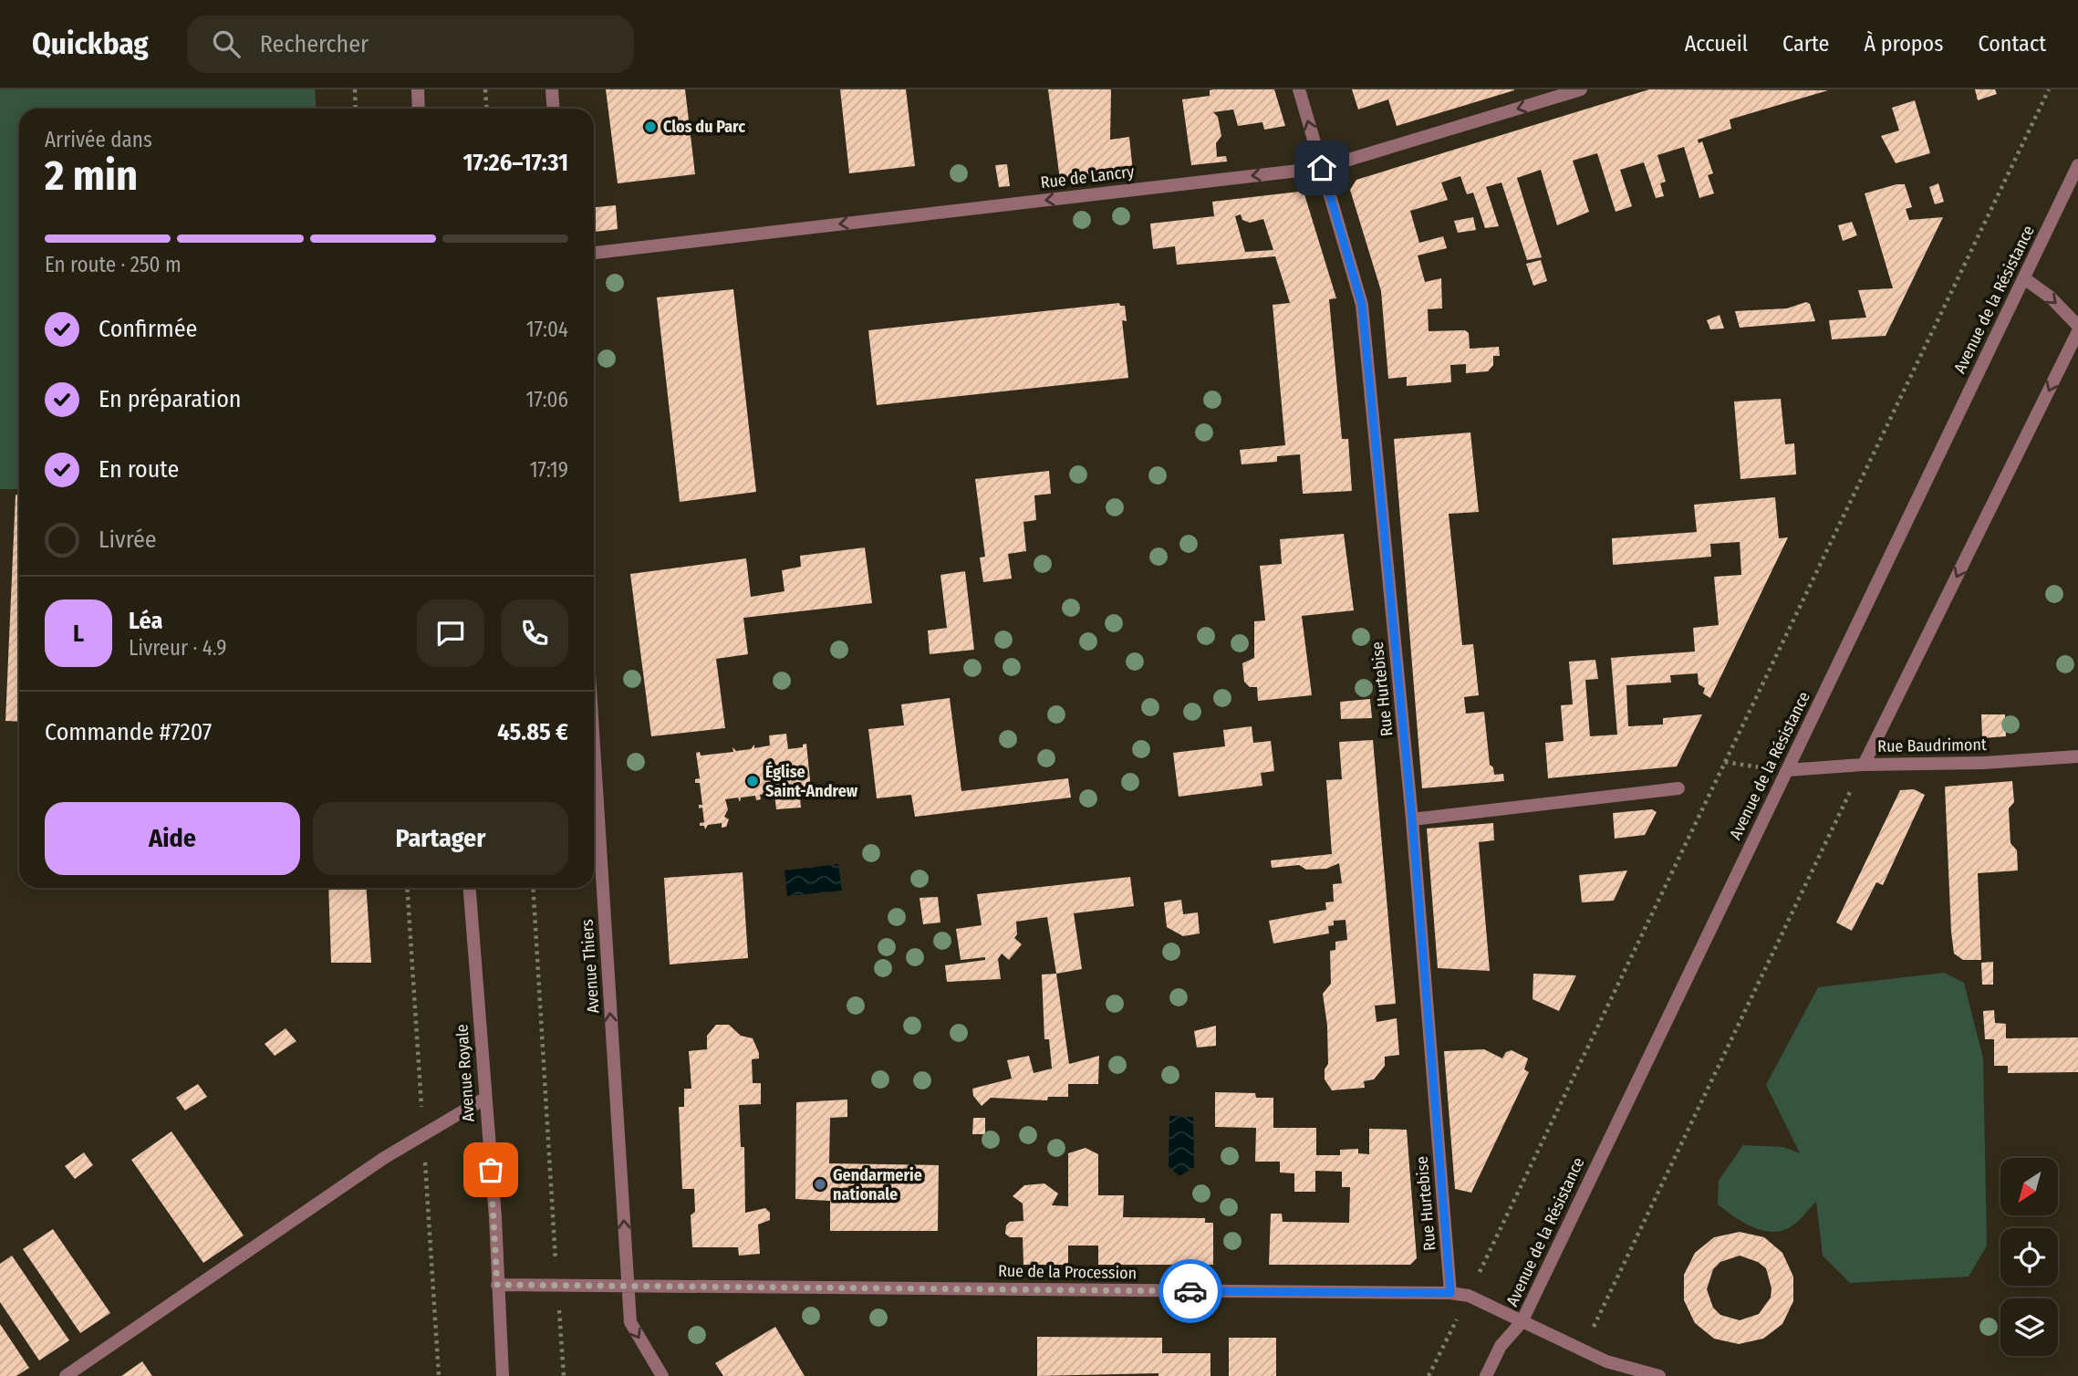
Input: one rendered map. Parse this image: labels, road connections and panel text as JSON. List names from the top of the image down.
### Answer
{
  "streets": {
    "street": [
      "Rue de Lancry",
      "Avenue de la Résistance",
      "Rue Hurtebise",
      "Rue Baudrimont",
      "Avenue Thiers",
      "Avenue Royale",
      "Rue de la Procession"
    ]
  },
  "crossings": [
    ["Rue de Lancry", "Rue Hurtebise"],
    ["Avenue de la Résistance", "Rue Baudrimont"],
    ["Avenue de la Résistance", "Rue de la Procession"],
    ["Rue Hurtebise", "Rue de la Procession"],
    ["Avenue Thiers", "Rue de la Procession"],
    ["Avenue Royale", "Rue de la Procession"]
  ],
  "one_way": ["Rue de Lancry"],
  "places": ["Clos du Parc", "Église Saint-Andrew", "Gendarmerie nationale"],
  "north": "bottom left",
  "page": {
    "header": "Quickbag",
    "search": "Rechercher",
    "nav": [
      "Accueil",
      "Carte",
      "À propos",
      "Contact"
    ],
    "heading": ["2 min", "Arrivée dans", "17:26–17:31"],
    "panel": [
      "Léa",
      "Livreur · 4.9",
      "Commande #7207",
      "45.85 €"
    ],
    "bar": "En route · 250 m",
    "list": [
      ["Confirmée", "17:04"],
      ["En préparation", "17:06"],
      ["En route", "17:19"],
      "Livrée"
    ],
    "round": "L",
    "buttons": ["Aide", "Partager"]
  }
}
